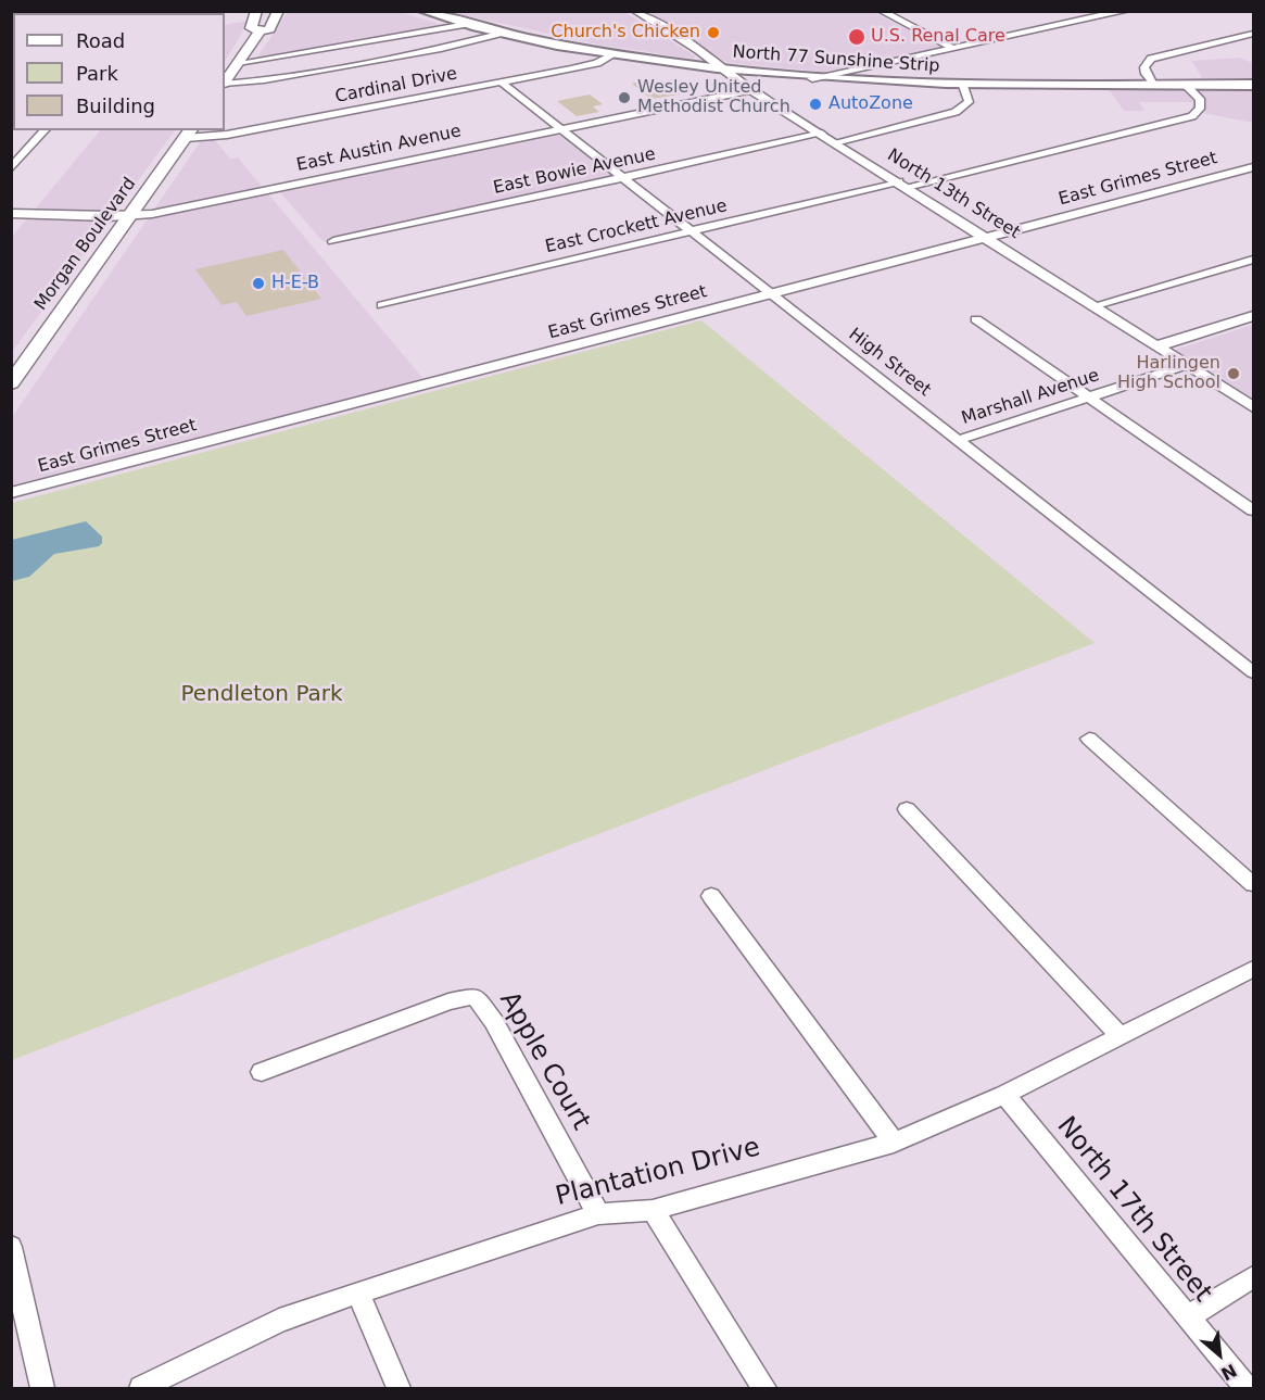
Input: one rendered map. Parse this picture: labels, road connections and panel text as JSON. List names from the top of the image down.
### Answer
{
  "streets": {
    "main road": ["North 77 Sunshine Strip", "Morgan Boulevard"],
    "street": [
      "Cardinal Drive",
      "East Austin Avenue",
      "East Bowie Avenue",
      "East Grimes Street",
      "North 13th Street",
      "East Crockett Avenue",
      "High Street",
      "Marshall Avenue",
      "Apple Court",
      "Plantation Drive",
      "North 17th Street"
    ]
  },
  "crossings": [
    ["North 77 Sunshine Strip", "Cardinal Drive"],
    ["North 77 Sunshine Strip", "North 13th Street"],
    ["North 77 Sunshine Strip", "East Crockett Avenue"],
    ["Cardinal Drive", "Morgan Boulevard"],
    ["Cardinal Drive", "High Street"],
    ["East Austin Avenue", "North 13th Street"],
    ["East Austin Avenue", "Morgan Boulevard"],
    ["East Austin Avenue", "High Street"],
    ["East Bowie Avenue", "North 13th Street"],
    ["East Bowie Avenue", "High Street"],
    ["East Grimes Street", "North 13th Street"],
    ["East Grimes Street", "High Street"],
    ["North 13th Street", "East Crockett Avenue"],
    ["North 13th Street", "Marshall Avenue"],
    ["East Crockett Avenue", "High Street"],
    ["High Street", "Marshall Avenue"],
    ["Apple Court", "Plantation Drive"],
    ["Plantation Drive", "North 17th Street"]
  ],
  "parks": ["Pendleton Park"],
  "places": [
    "Church's Chicken",
    "U.S. Renal Care",
    "Wesley United Methodist Church",
    "AutoZone",
    "H-E-B",
    "Harlingen High School"
  ],
  "legend": ["Road", "Park", "Building"],
  "north": "bottom right"
}
